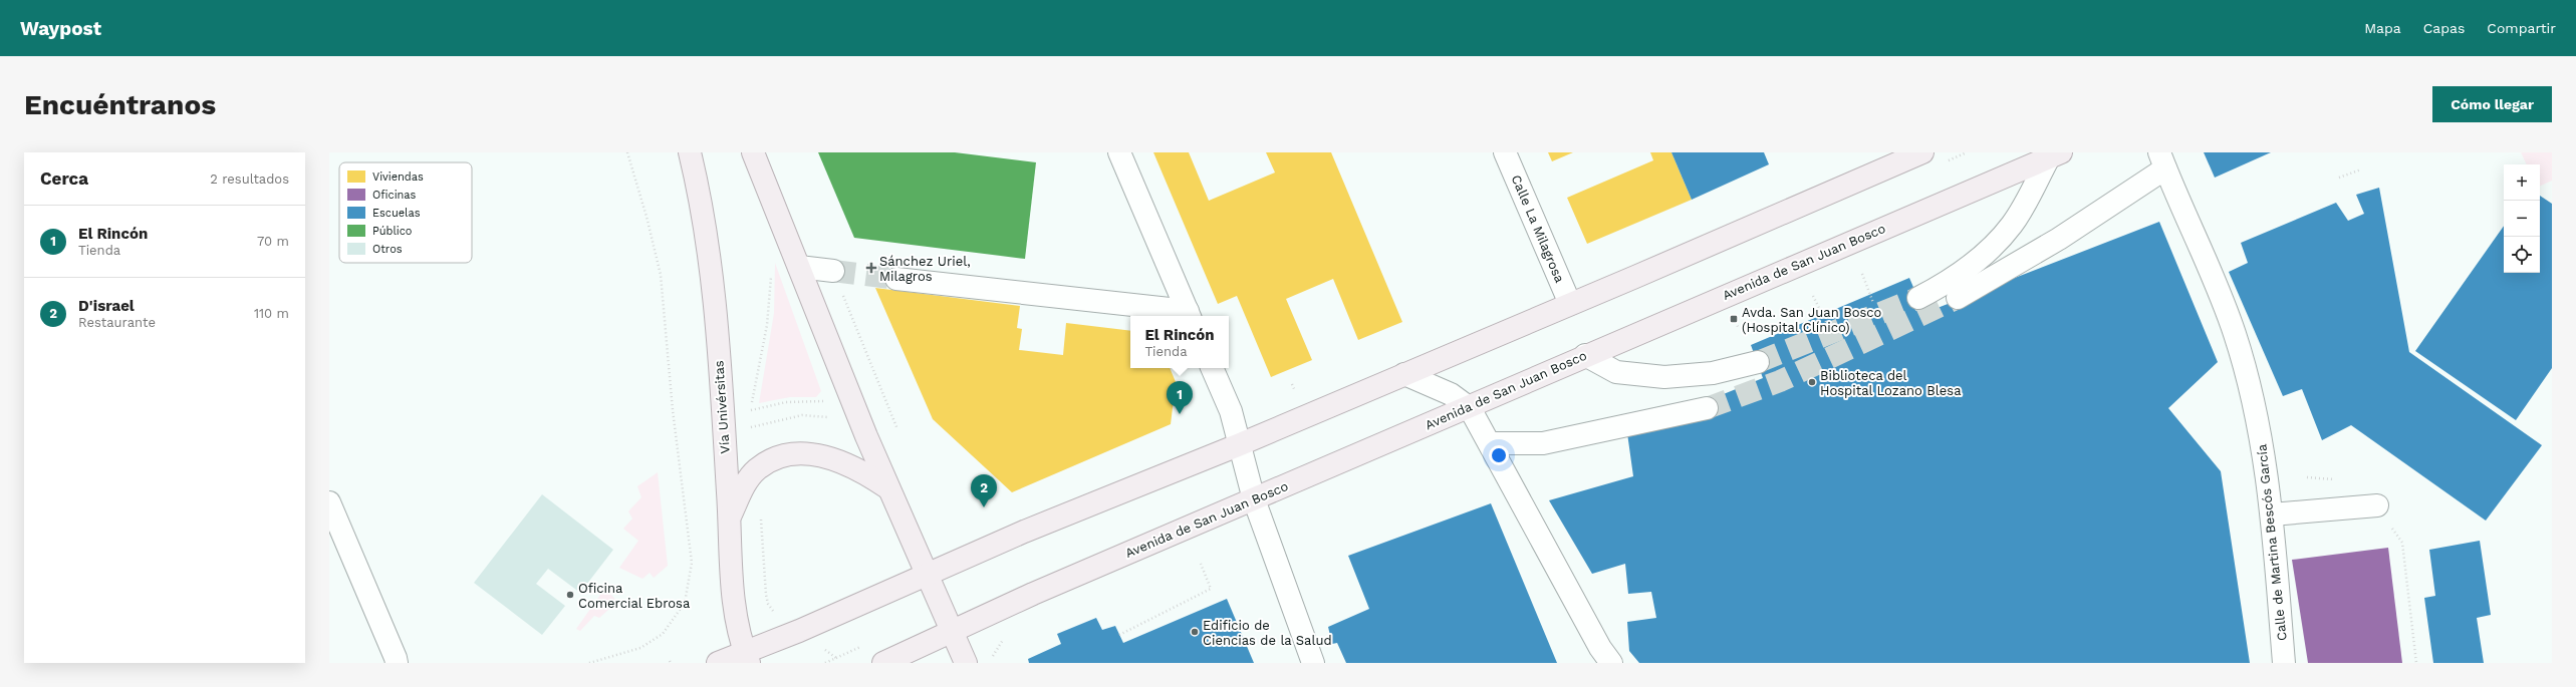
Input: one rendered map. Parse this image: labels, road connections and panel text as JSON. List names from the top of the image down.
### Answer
{
  "streets": {
    "main road": ["Avenida de San Juan Bosco", "Vía Univérsitas"],
    "street": ["Calle La Milagrosa", "Calle de Martina Bescós García"]
  },
  "places": {
    "health": ["Sánchez Uriel, Milagros"],
    "transit": ["Avda. San Juan Bosco (Hospital Clínico)"],
    "other": ["Biblioteca del Hospital Lozano Blesa", "Oficina Comercial Ebrosa", "Edificio de Ciencias de la Salud"]
  },
  "legend": [
    "Viviendas",
    "Oficinas",
    "Escuelas",
    "Público",
    "Otros"
  ],
  "page": {
    "header": "Waypost",
    "nav": ["Mapa", "Capas", "Compartir"],
    "buttons": "Cómo llegar",
    "title": "Encuéntranos",
    "heading": ["Cerca", "2 resultados"],
    "map_buttons": ["+", "−"],
    "list": [
      {
        "mark": "1",
        "name": "El Rincón",
        "note": "Tienda",
        "value": "70 m"
      },
      {
        "mark": "2",
        "name": "D'israel",
        "note": "Restaurante",
        "value": "110 m"
      }
    ],
    "popup": ["El Rincón", "Tienda"],
    "pins": ["1", "2"]
  }
}
